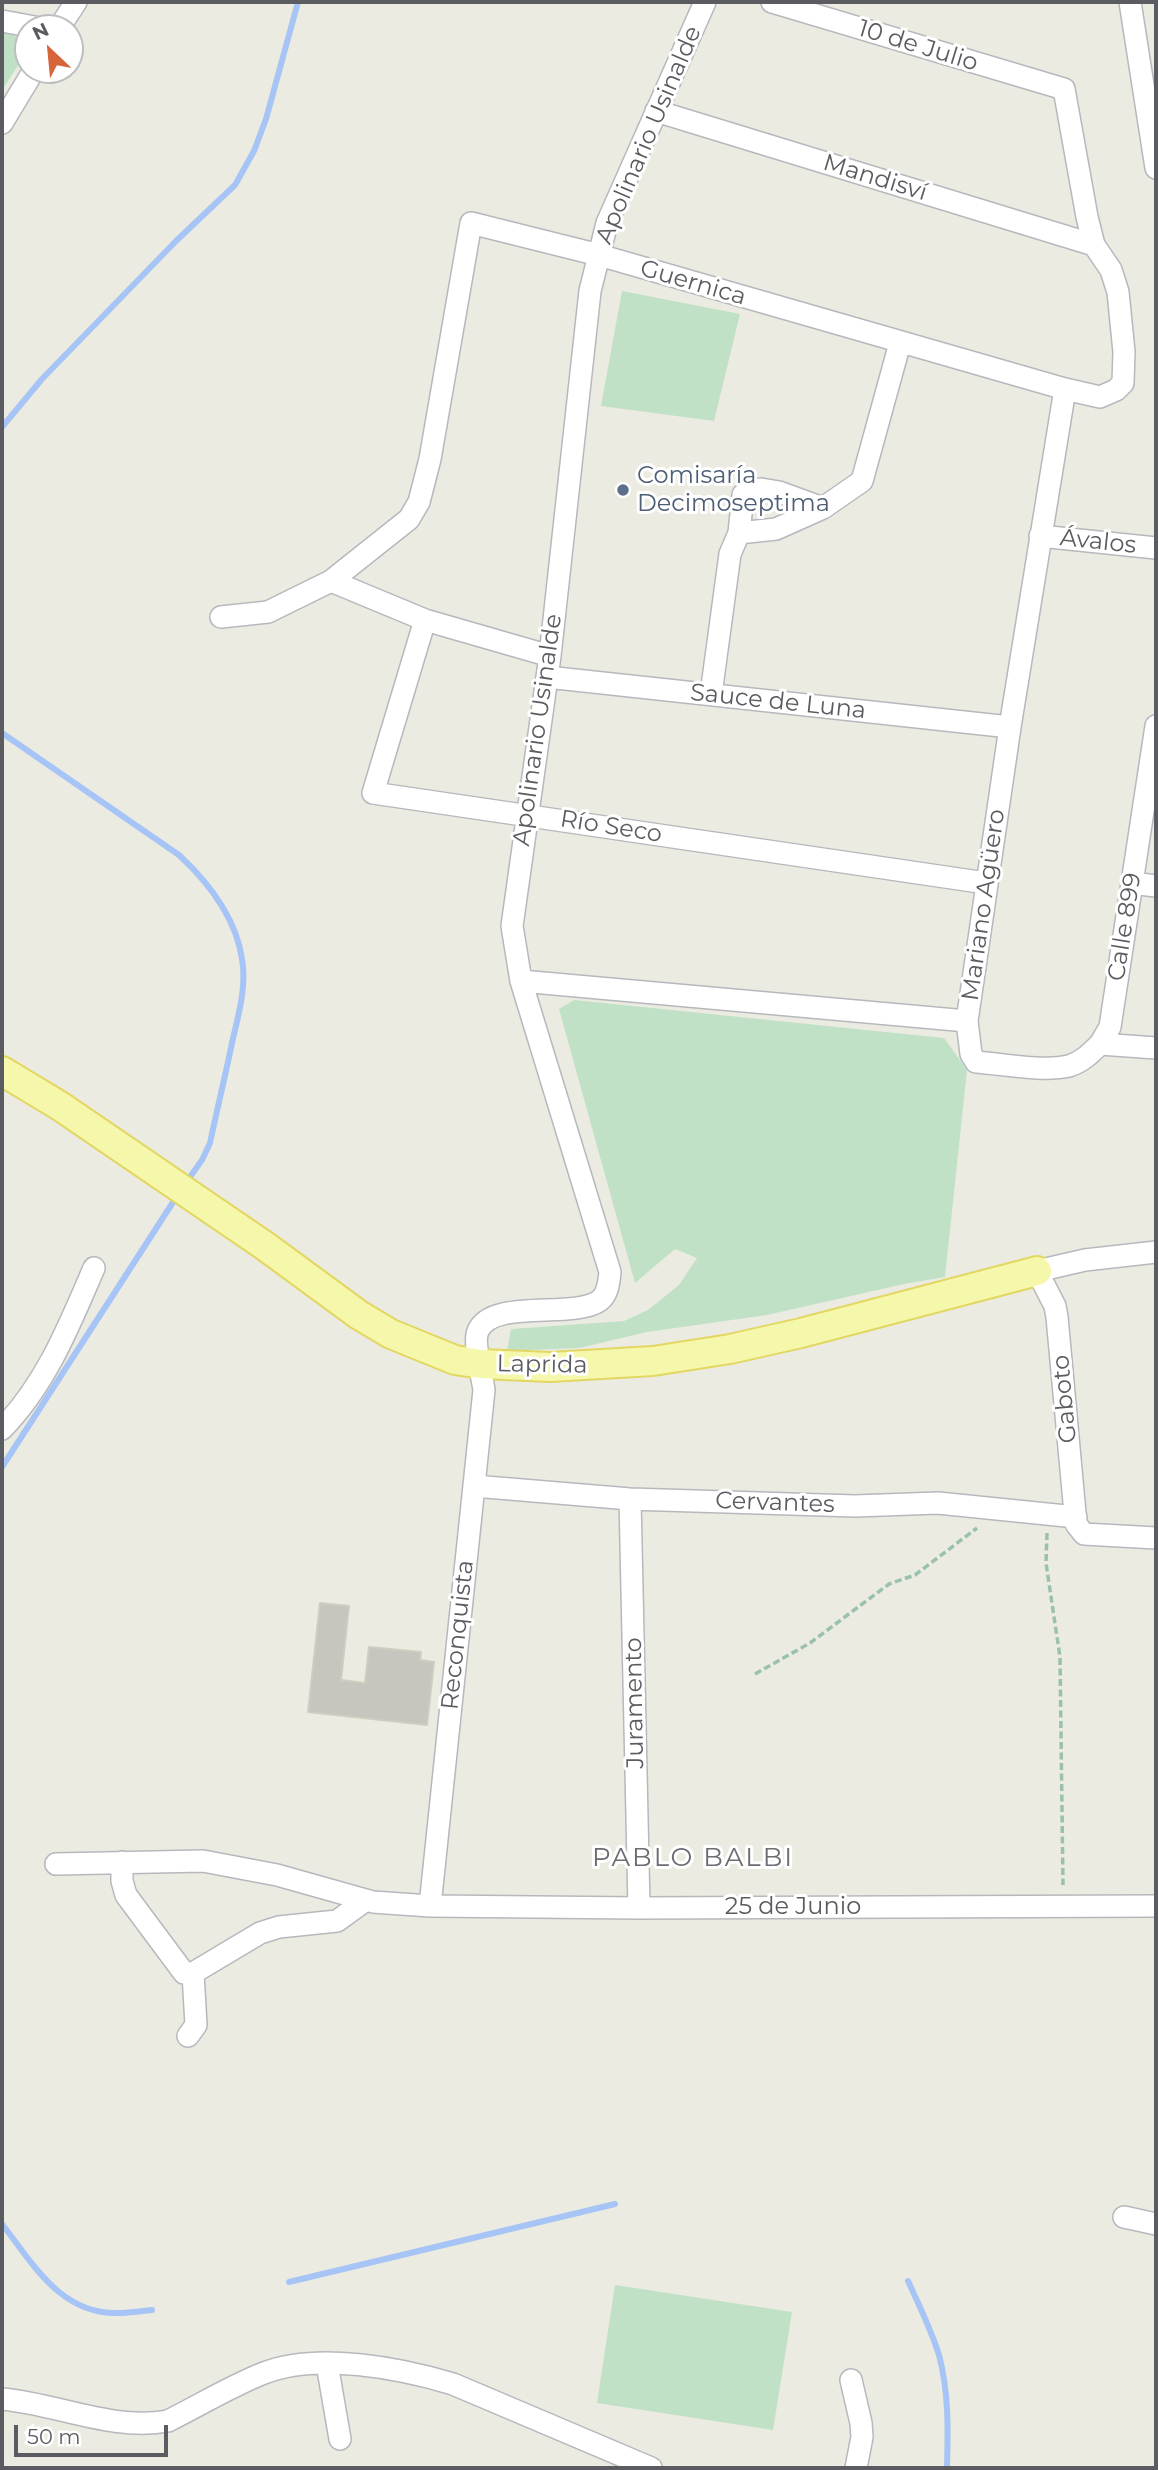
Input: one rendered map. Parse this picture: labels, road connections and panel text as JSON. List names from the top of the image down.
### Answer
{
  "streets": {
    "main road": ["Laprida"],
    "street": [
      "10 de Julio",
      "Apolinario Usinalde",
      "Mandisví",
      "Guernica",
      "Ávalos",
      "Sauce de Luna",
      "Río Seco",
      "Mariano Agüero",
      "Calle 899",
      "Gaboto",
      "Cervantes",
      "Reconquista",
      "Juramento",
      "25 de Junio"
    ]
  },
  "crossings": [
    ["10 de Julio", "Mandisví"],
    ["10 de Julio", "Guernica"],
    ["Apolinario Usinalde", "Mandisví"],
    ["Apolinario Usinalde", "Guernica"],
    ["Apolinario Usinalde", "Sauce de Luna"],
    ["Apolinario Usinalde", "Río Seco"],
    ["Apolinario Usinalde", "Mariano Agüero"],
    ["Apolinario Usinalde", "Laprida"],
    ["Apolinario Usinalde", "Reconquista"],
    ["Mandisví", "Guernica"],
    ["Guernica", "Mariano Agüero"],
    ["Ávalos", "Mariano Agüero"],
    ["Sauce de Luna", "Mariano Agüero"],
    ["Río Seco", "Mariano Agüero"],
    ["Laprida", "Gaboto"],
    ["Laprida", "Reconquista"],
    ["Gaboto", "Cervantes"],
    ["Cervantes", "Reconquista"],
    ["Cervantes", "Juramento"],
    ["Reconquista", "25 de Junio"],
    ["Juramento", "25 de Junio"]
  ],
  "districts": ["PABLO BALBI"],
  "places": ["Comisaría Decimoseptima"],
  "scale_bar": "50 m",
  "north": "top left"
}
